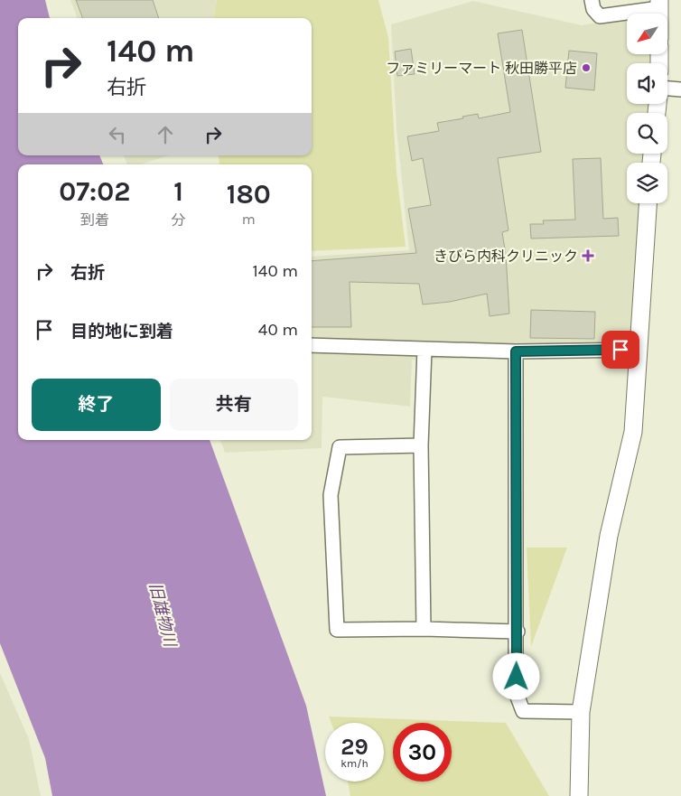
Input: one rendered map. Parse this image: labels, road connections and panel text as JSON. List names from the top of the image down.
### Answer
{
  "water": ["旧雄物川"],
  "places": {
    "other": ["ファミリーマート 秋田勝平店"],
    "health": ["きびら内科クリニック"]
  },
  "north": "bottom left",
  "page": {
    "turn": ["140 m", "右折"],
    "eta": [
      "07:02",
      "到着",
      "1",
      "分",
      "180",
      "m"
    ],
    "list": [
      {
        "name": "右折",
        "value": "140 m"
      },
      {
        "name": "目的地に到着",
        "value": "40 m"
      }
    ],
    "buttons": ["終了", "共有"],
    "speed": "29 km/h",
    "limit": "30"
  }
}
